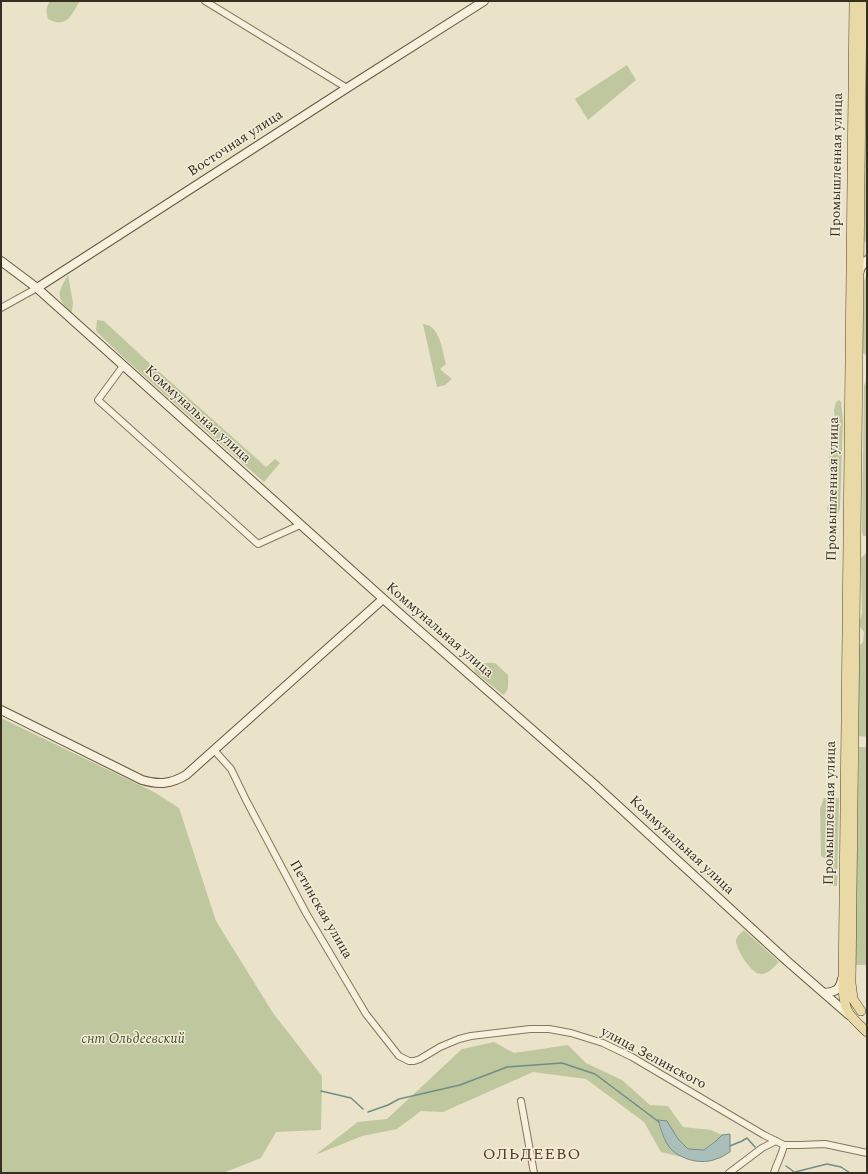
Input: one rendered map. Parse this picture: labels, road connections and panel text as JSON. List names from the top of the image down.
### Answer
{
  "streets": {
    "main road": ["Восточная улица", "Промышленная улица", "Коммунальная улица"],
    "street": ["Петинская улица", "улица Зелинского"]
  },
  "crossings": [
    ["Восточная улица", "Коммунальная улица"],
    ["Промышленная улица", "Коммунальная улица"],
    ["Петинская улица", "улица Зелинского"]
  ],
  "districts": ["ОЛЬДЕЕВО"],
  "parks": ["снт Ольдеевский"]
}
